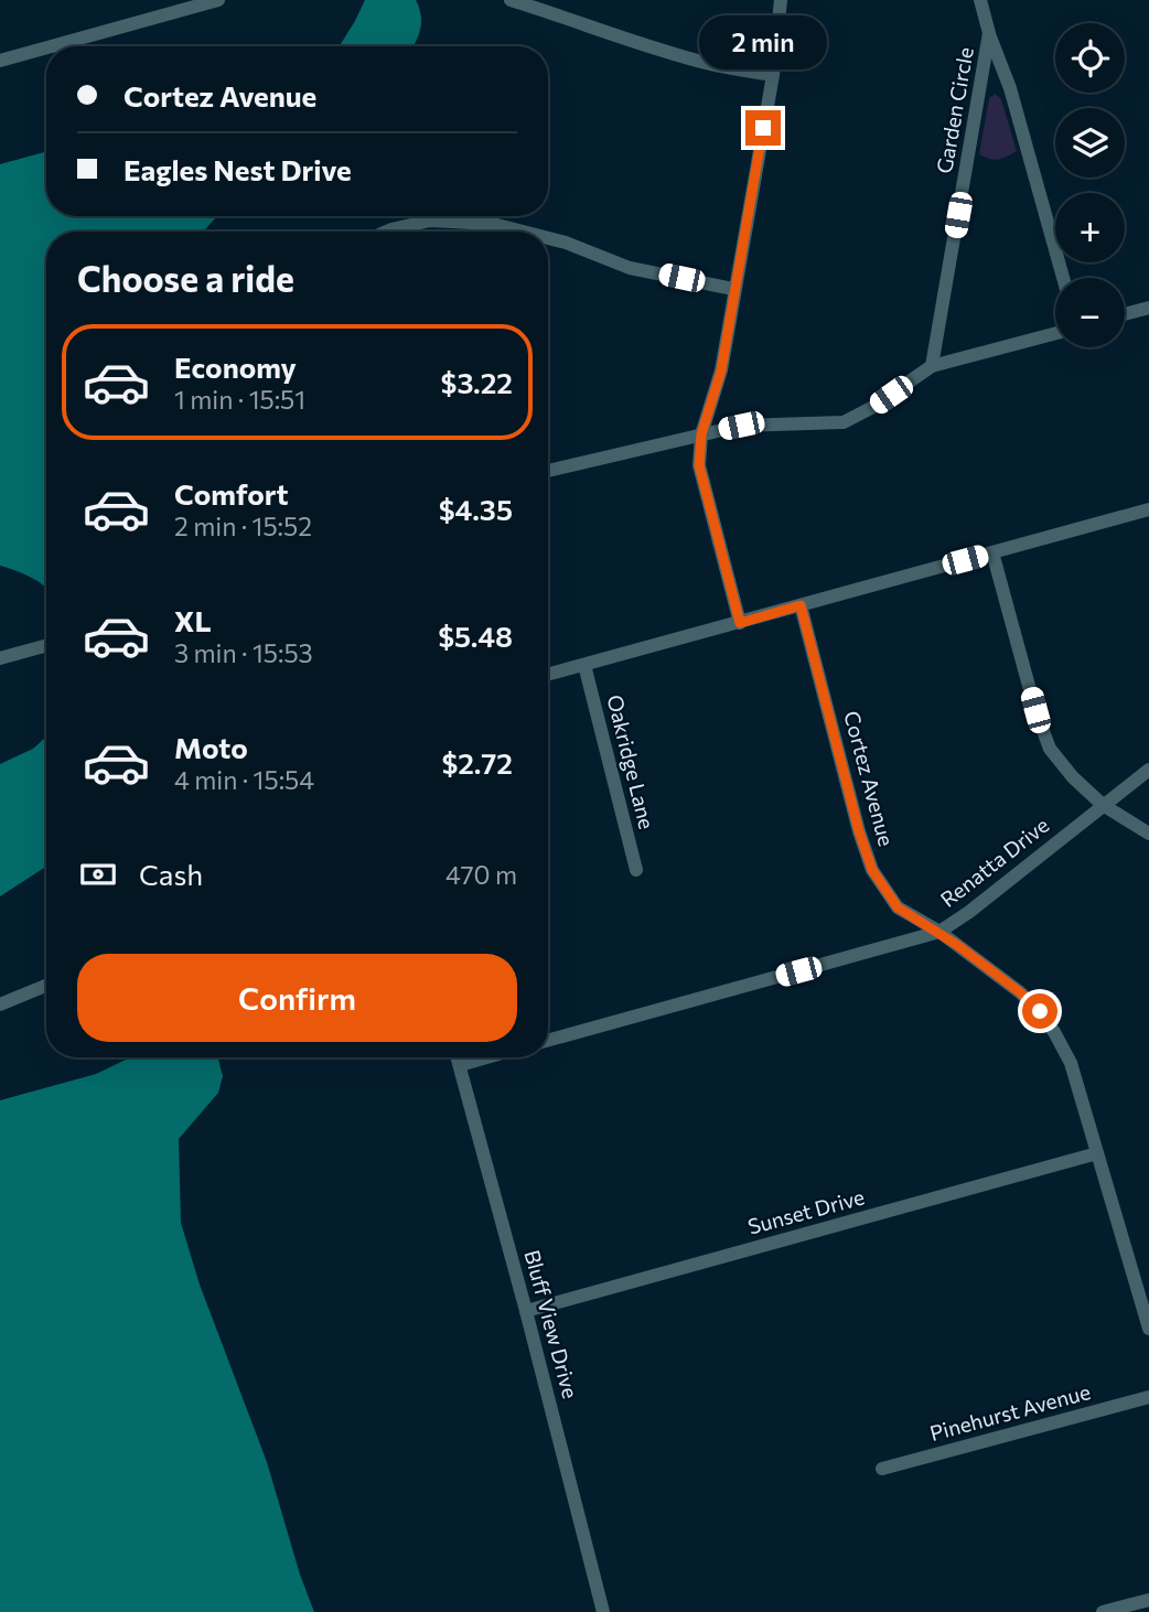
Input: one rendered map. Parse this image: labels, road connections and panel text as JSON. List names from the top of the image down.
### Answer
{
  "streets": {
    "street": [
      "Garden Circle",
      "Oakridge Lane",
      "Cortez Avenue",
      "Renatta Drive",
      "Sunset Drive",
      "Bluff View Drive",
      "Pinehurst Avenue"
    ]
  },
  "crossings": [
    ["Cortez Avenue", "Renatta Drive"],
    ["Cortez Avenue", "Sunset Drive"],
    ["Sunset Drive", "Bluff View Drive"]
  ],
  "page": {
    "bubble": "2 min",
    "map_buttons": ["+", "−"],
    "banner": ["Cortez Avenue", "Eagles Nest Drive"],
    "heading": "Choose a ride",
    "list": [
      {
        "name": "Economy",
        "note": "1 min · 15:51",
        "value": "$3.22"
      },
      {
        "name": "Comfort",
        "note": "2 min · 15:52",
        "value": "$4.35"
      },
      {
        "name": "XL",
        "note": "3 min · 15:53",
        "value": "$5.48"
      },
      {
        "name": "Moto",
        "note": "4 min · 15:54",
        "value": "$2.72"
      }
    ],
    "pay": ["Cash", "470 m"],
    "buttons": "Confirm"
  }
}
